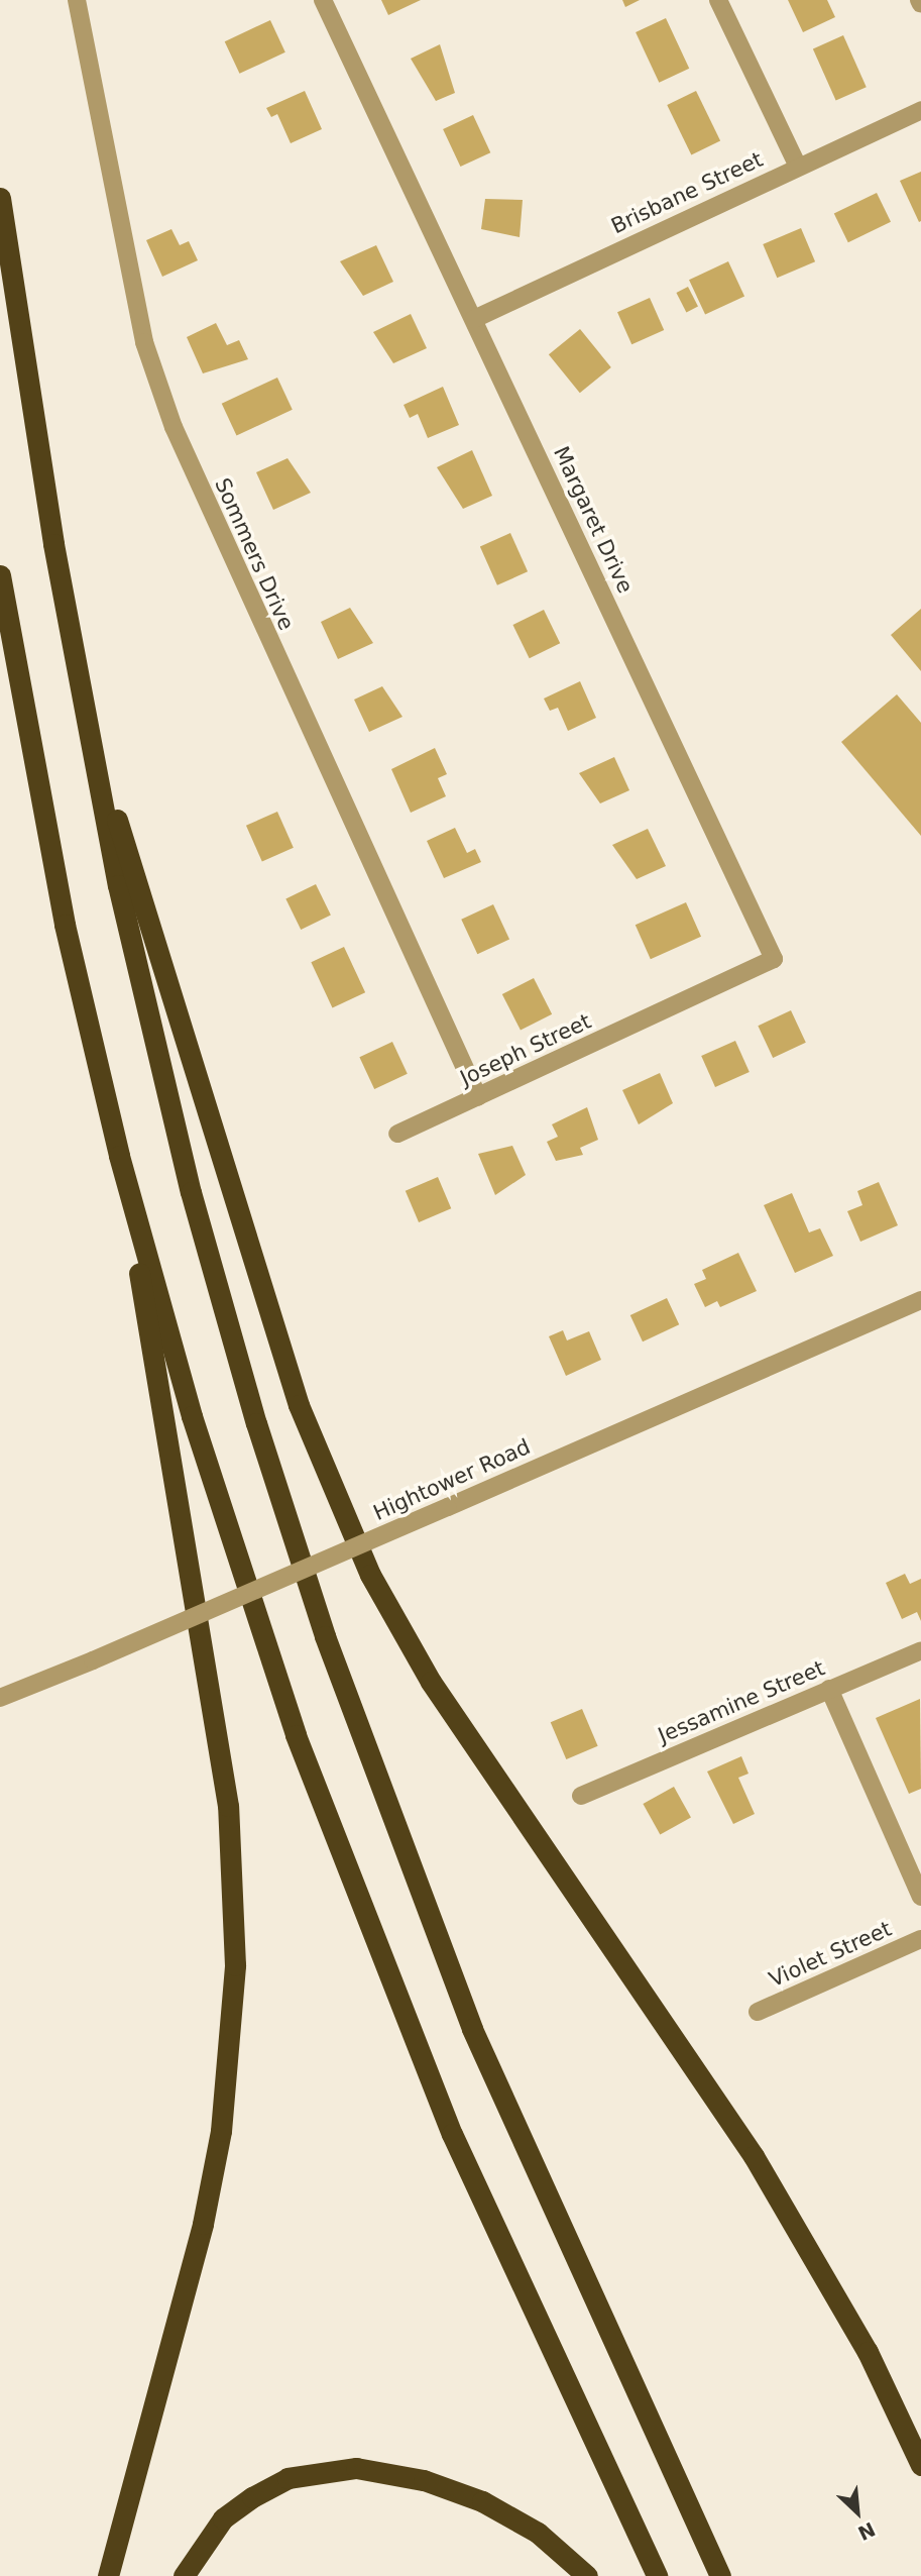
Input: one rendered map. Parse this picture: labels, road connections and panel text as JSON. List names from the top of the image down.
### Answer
{
  "streets": {
    "street": [
      "Brisbane Street",
      "Margaret Drive",
      "Sommers Drive",
      "Joseph Street",
      "Hightower Road",
      "Jessamine Street",
      "Violet Street"
    ]
  },
  "crossings": [
    ["Brisbane Street", "Margaret Drive"],
    ["Margaret Drive", "Joseph Street"],
    ["Sommers Drive", "Joseph Street"]
  ],
  "north": "bottom right"
}
